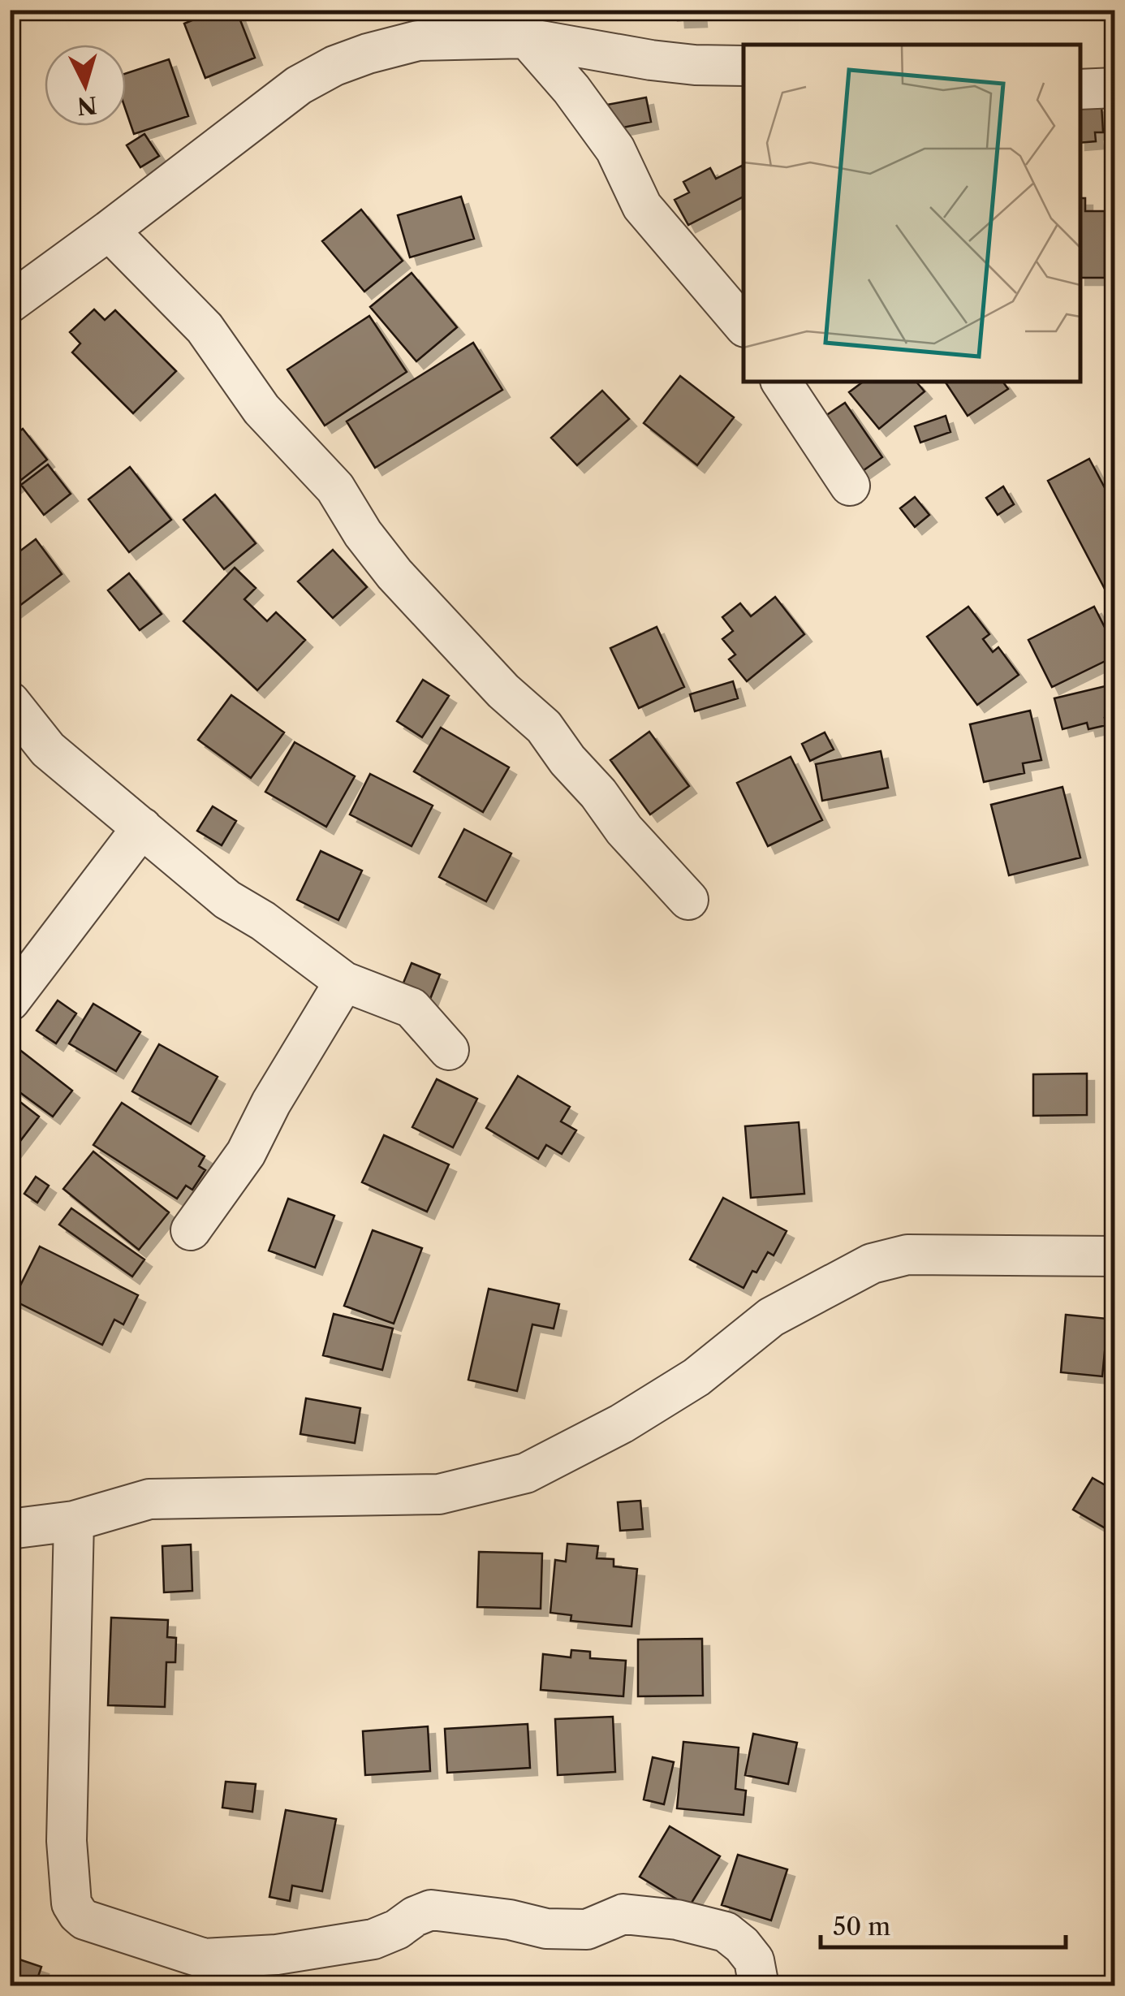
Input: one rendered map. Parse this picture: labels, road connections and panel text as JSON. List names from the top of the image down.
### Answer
{
  "scale_bar": "50 m",
  "north": "bottom"
}
